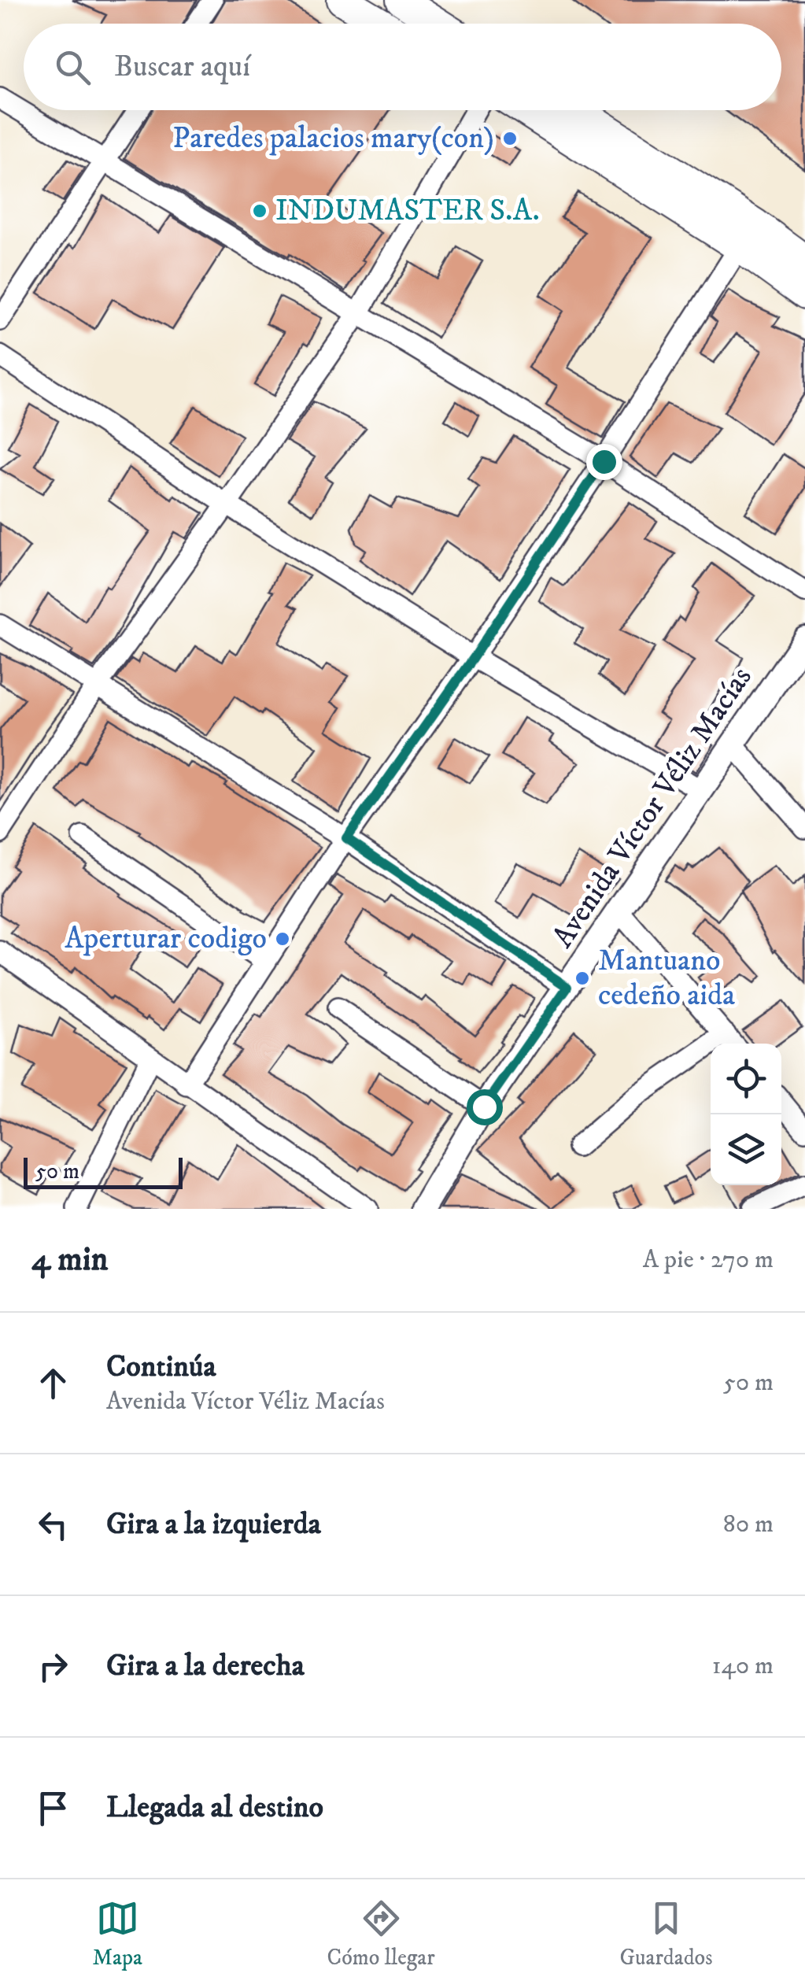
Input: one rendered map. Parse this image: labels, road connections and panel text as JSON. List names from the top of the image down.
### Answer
{
  "streets": {
    "street": ["Avenida Víctor Véliz Macías"]
  },
  "places": [
    "Paredes palacios mary(con)",
    "INDUMASTER S.A.",
    "Aperturar codigo",
    "Mantuano cedeño aida"
  ],
  "scale_bar": "50 m",
  "page": {
    "search": "Buscar aquí",
    "scale": "50 m",
    "heading": ["4 min", "A pie · 270 m"],
    "list": [
      ["Continúa", "Avenida Víctor Véliz Macías", "50 m"],
      ["Gira a la izquierda", "80 m"],
      ["Gira a la derecha", "140 m"],
      "Llegada al destino"
    ],
    "nav": ["Mapa", "Cómo llegar", "Guardados"]
  }
}
